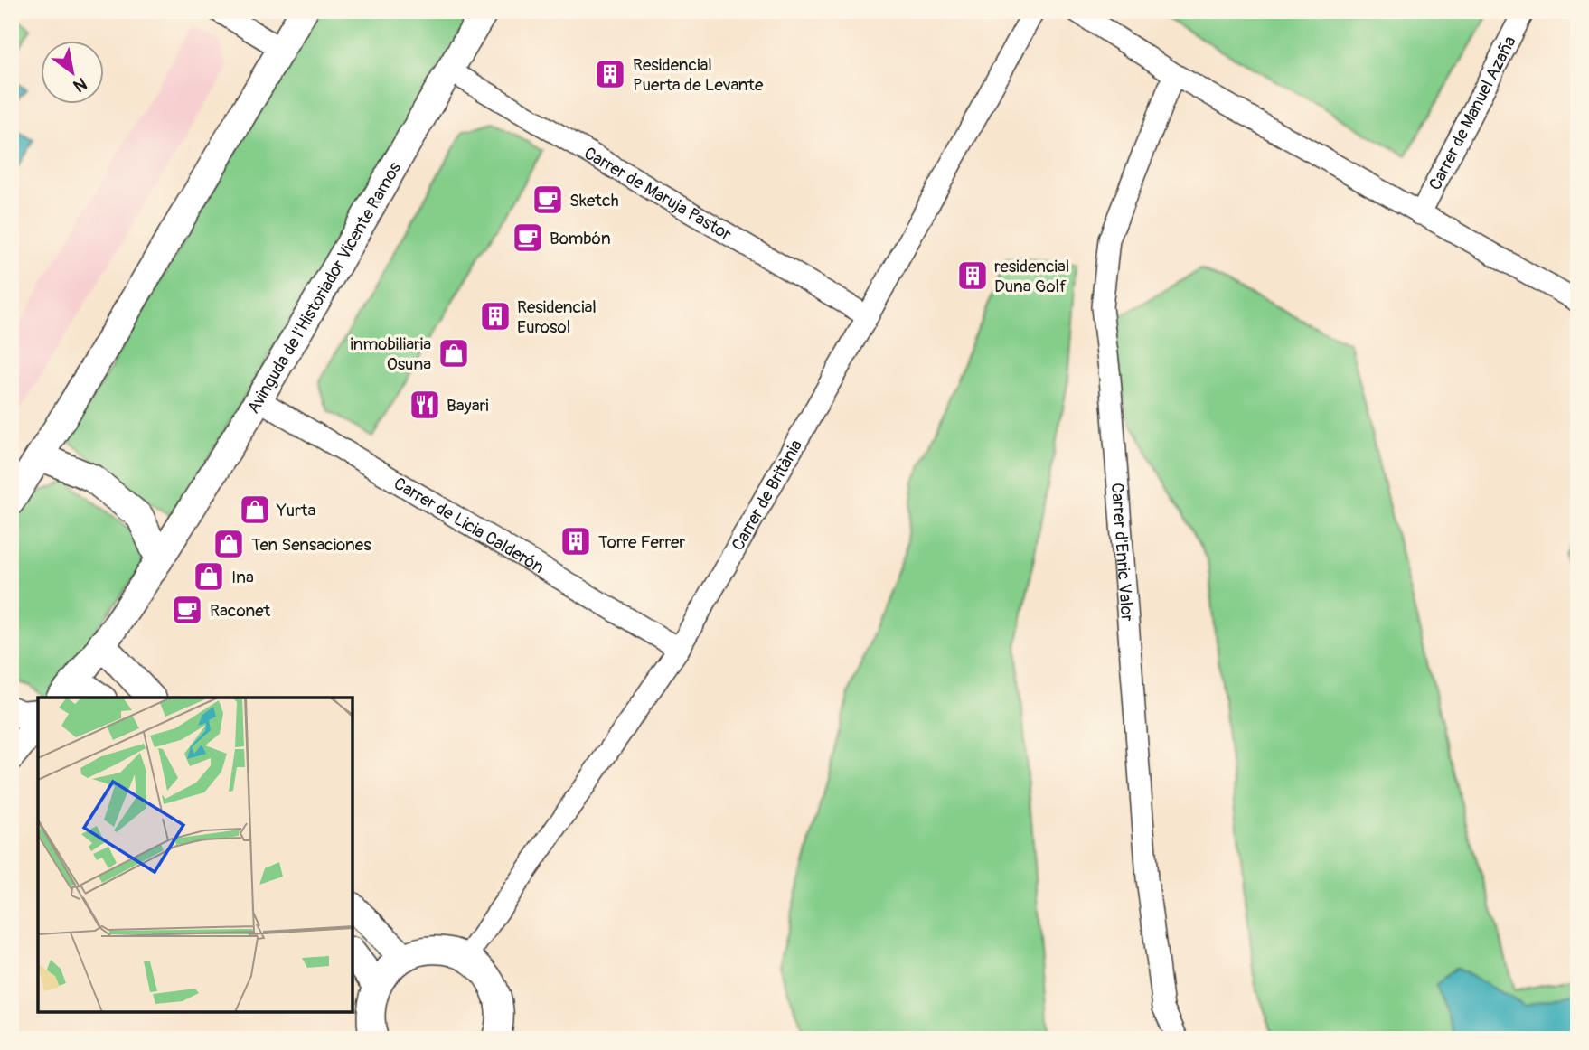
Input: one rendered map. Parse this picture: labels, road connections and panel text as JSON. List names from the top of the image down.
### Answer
{
  "streets": {
    "street": [
      "Carrer de Manuel Azaña",
      "Carrer de Maruja Pastor",
      "Avinguda de l'Historiador Vicente Ramos",
      "Carrer de Britània",
      "Carrer de Licia Calderón",
      "Carrer d'Enric Valor"
    ]
  },
  "crossings": [
    ["Carrer de Maruja Pastor", "Avinguda de l'Historiador Vicente Ramos"],
    ["Carrer de Maruja Pastor", "Carrer de Britània"],
    ["Avinguda de l'Historiador Vicente Ramos", "Carrer de Licia Calderón"],
    ["Carrer de Britània", "Carrer de Licia Calderón"]
  ],
  "places": {
    "building": [
      "Residencial Puerta de Levante",
      "residencial Duna Golf",
      "Residencial Eurosol",
      "Torre Ferrer"
    ],
    "cafe": ["Sketch", "Bombón", "Raconet"],
    "shop": [
      "inmobiliaria Osuna",
      "Yurta",
      "Ten Sensaciones",
      "Ina"
    ],
    "restaurant": ["Bayari"]
  },
  "north": "bottom right"
}
